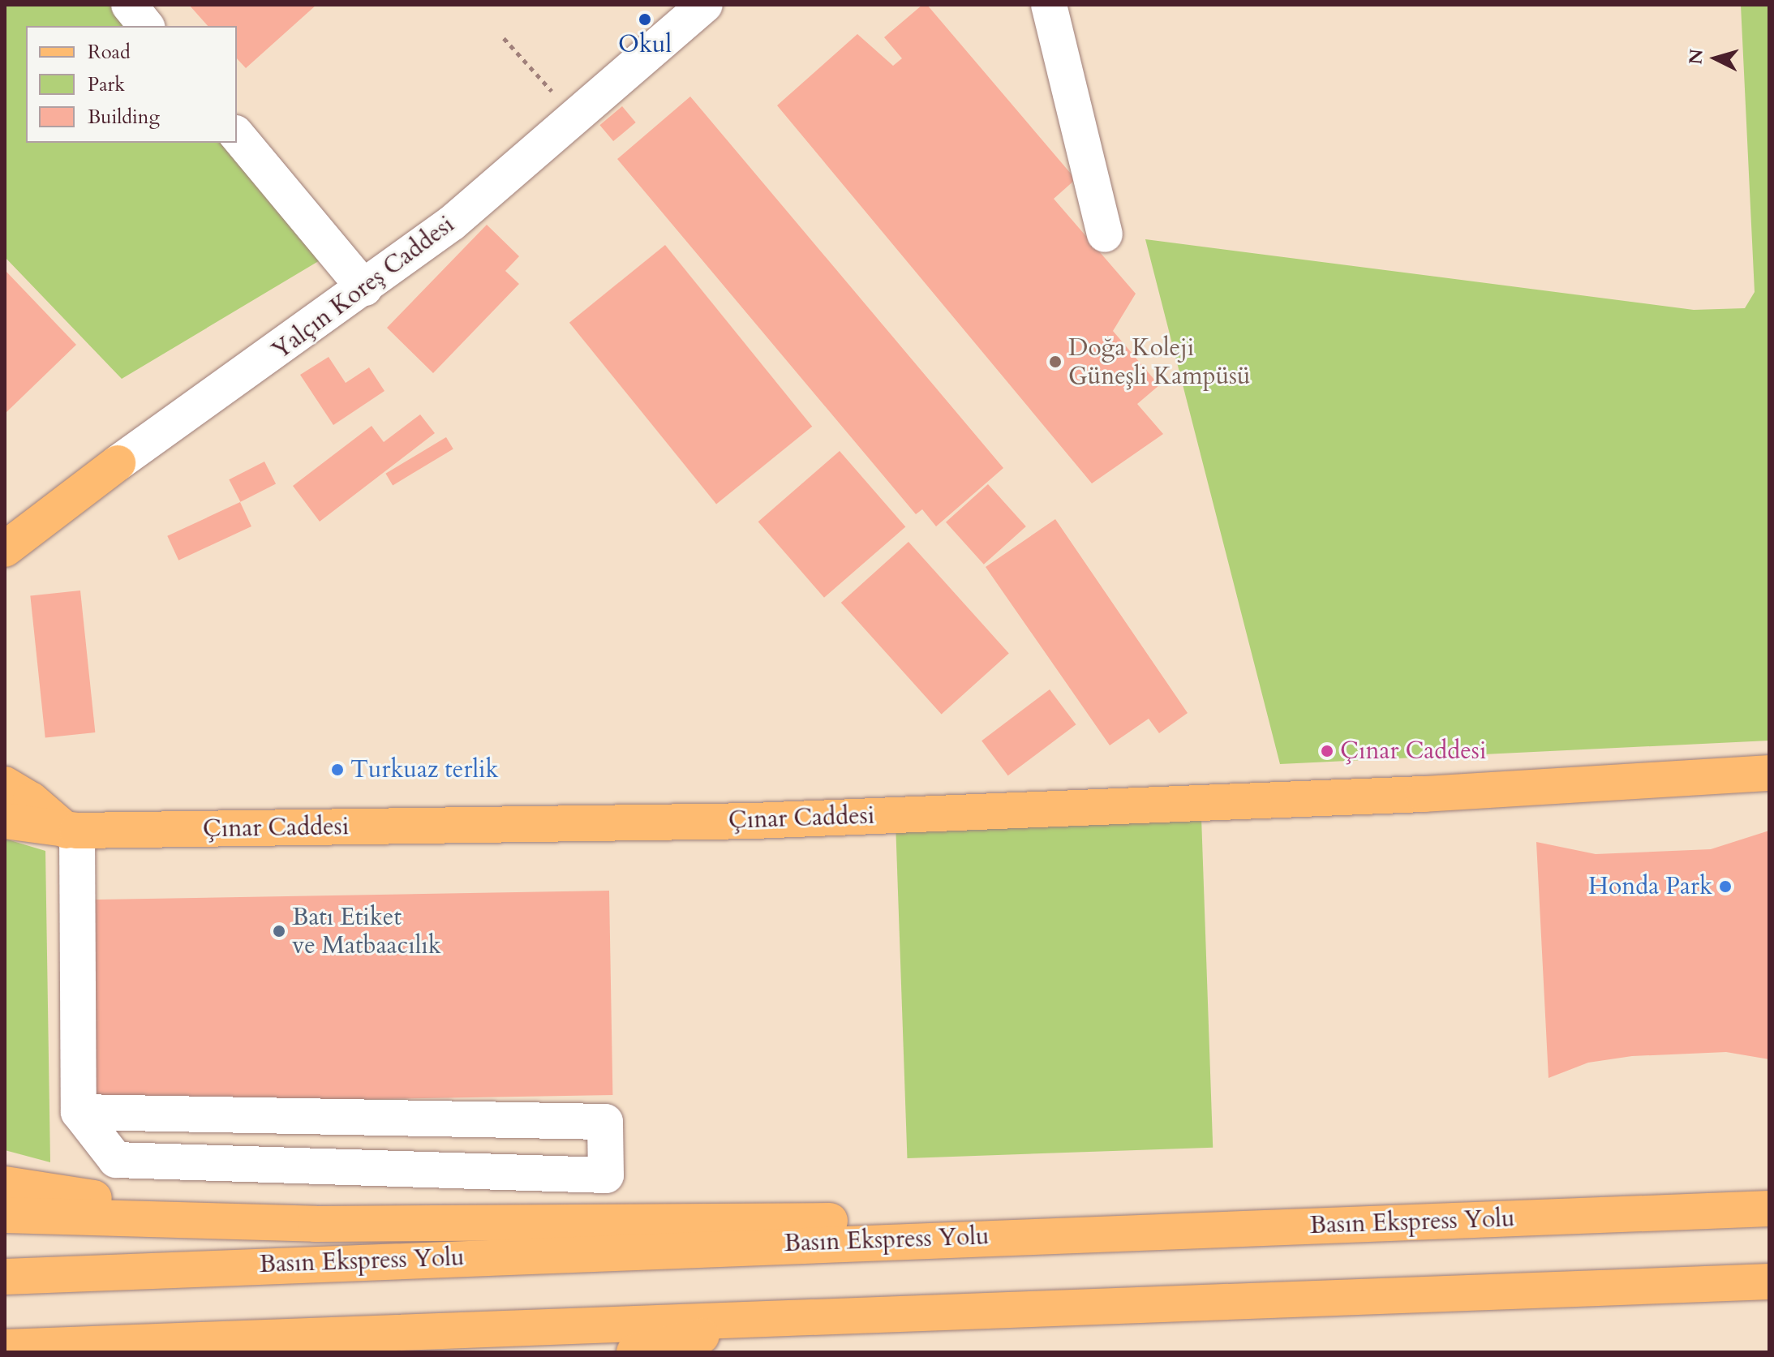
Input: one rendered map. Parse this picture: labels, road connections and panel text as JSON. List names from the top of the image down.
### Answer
{
  "streets": {
    "main road": ["Yalçın Koreş Caddesi", "Çınar Caddesi", "Basın Ekspress Yolu"]
  },
  "places": [
    "Okul",
    "Doğa Koleji Güneşli Kampüsü",
    "Çınar Caddesi",
    "Turkuaz terlik",
    "Honda Park",
    "Batı Etiket ve Matbaacılık"
  ],
  "legend": ["Road", "Park", "Building"],
  "north": "left"
}
